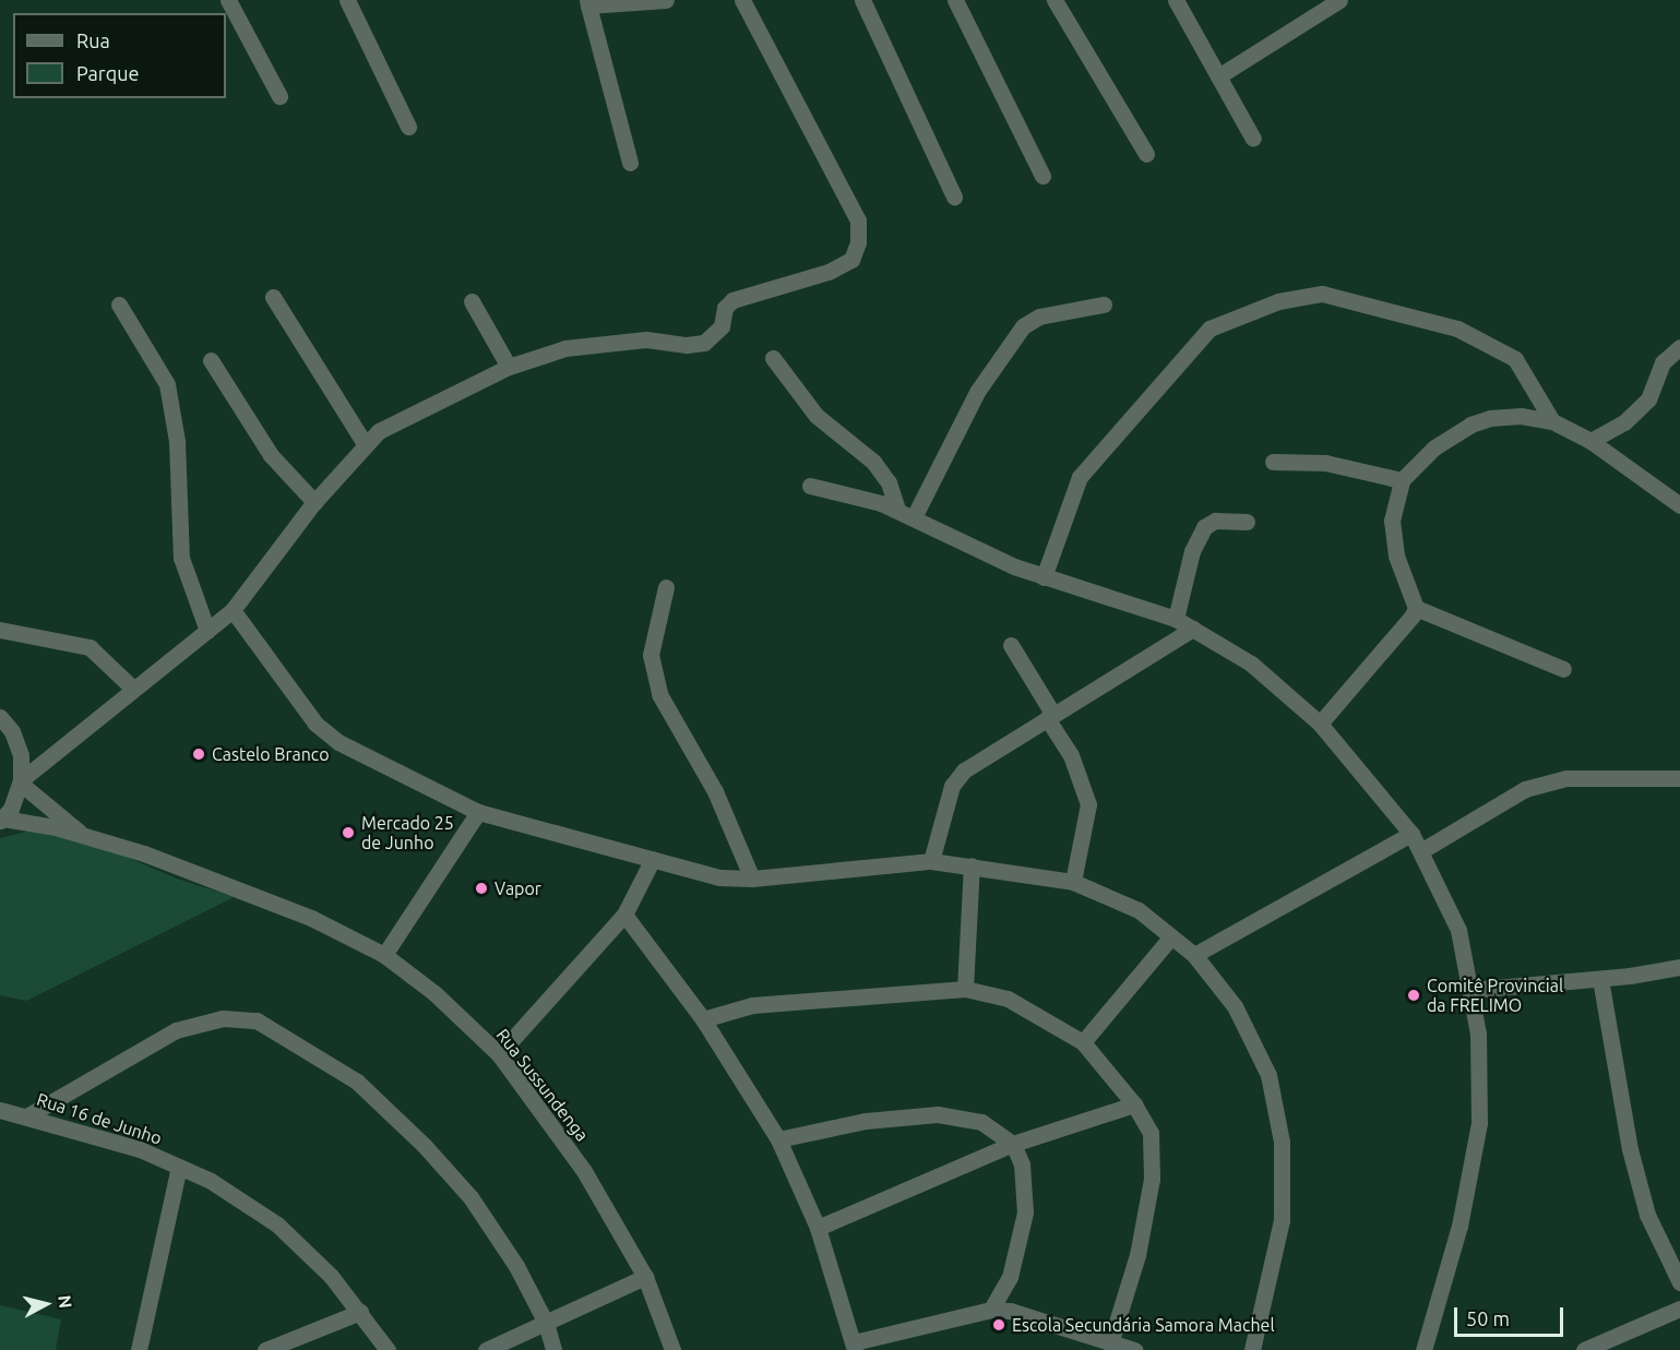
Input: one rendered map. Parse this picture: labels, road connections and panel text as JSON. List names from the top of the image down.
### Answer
{
  "streets": {
    "street": ["Rua Sussundenga", "Rua 16 de Junho"]
  },
  "places": [
    "Castelo Branco",
    "Mercado 25 de Junho",
    "Vapor",
    "Comitê Provincial da FRELIMO",
    "Escola Secundária Samora Machel"
  ],
  "legend": ["Rua", "Parque"],
  "scale_bar": "50 m",
  "north": "right"
}
